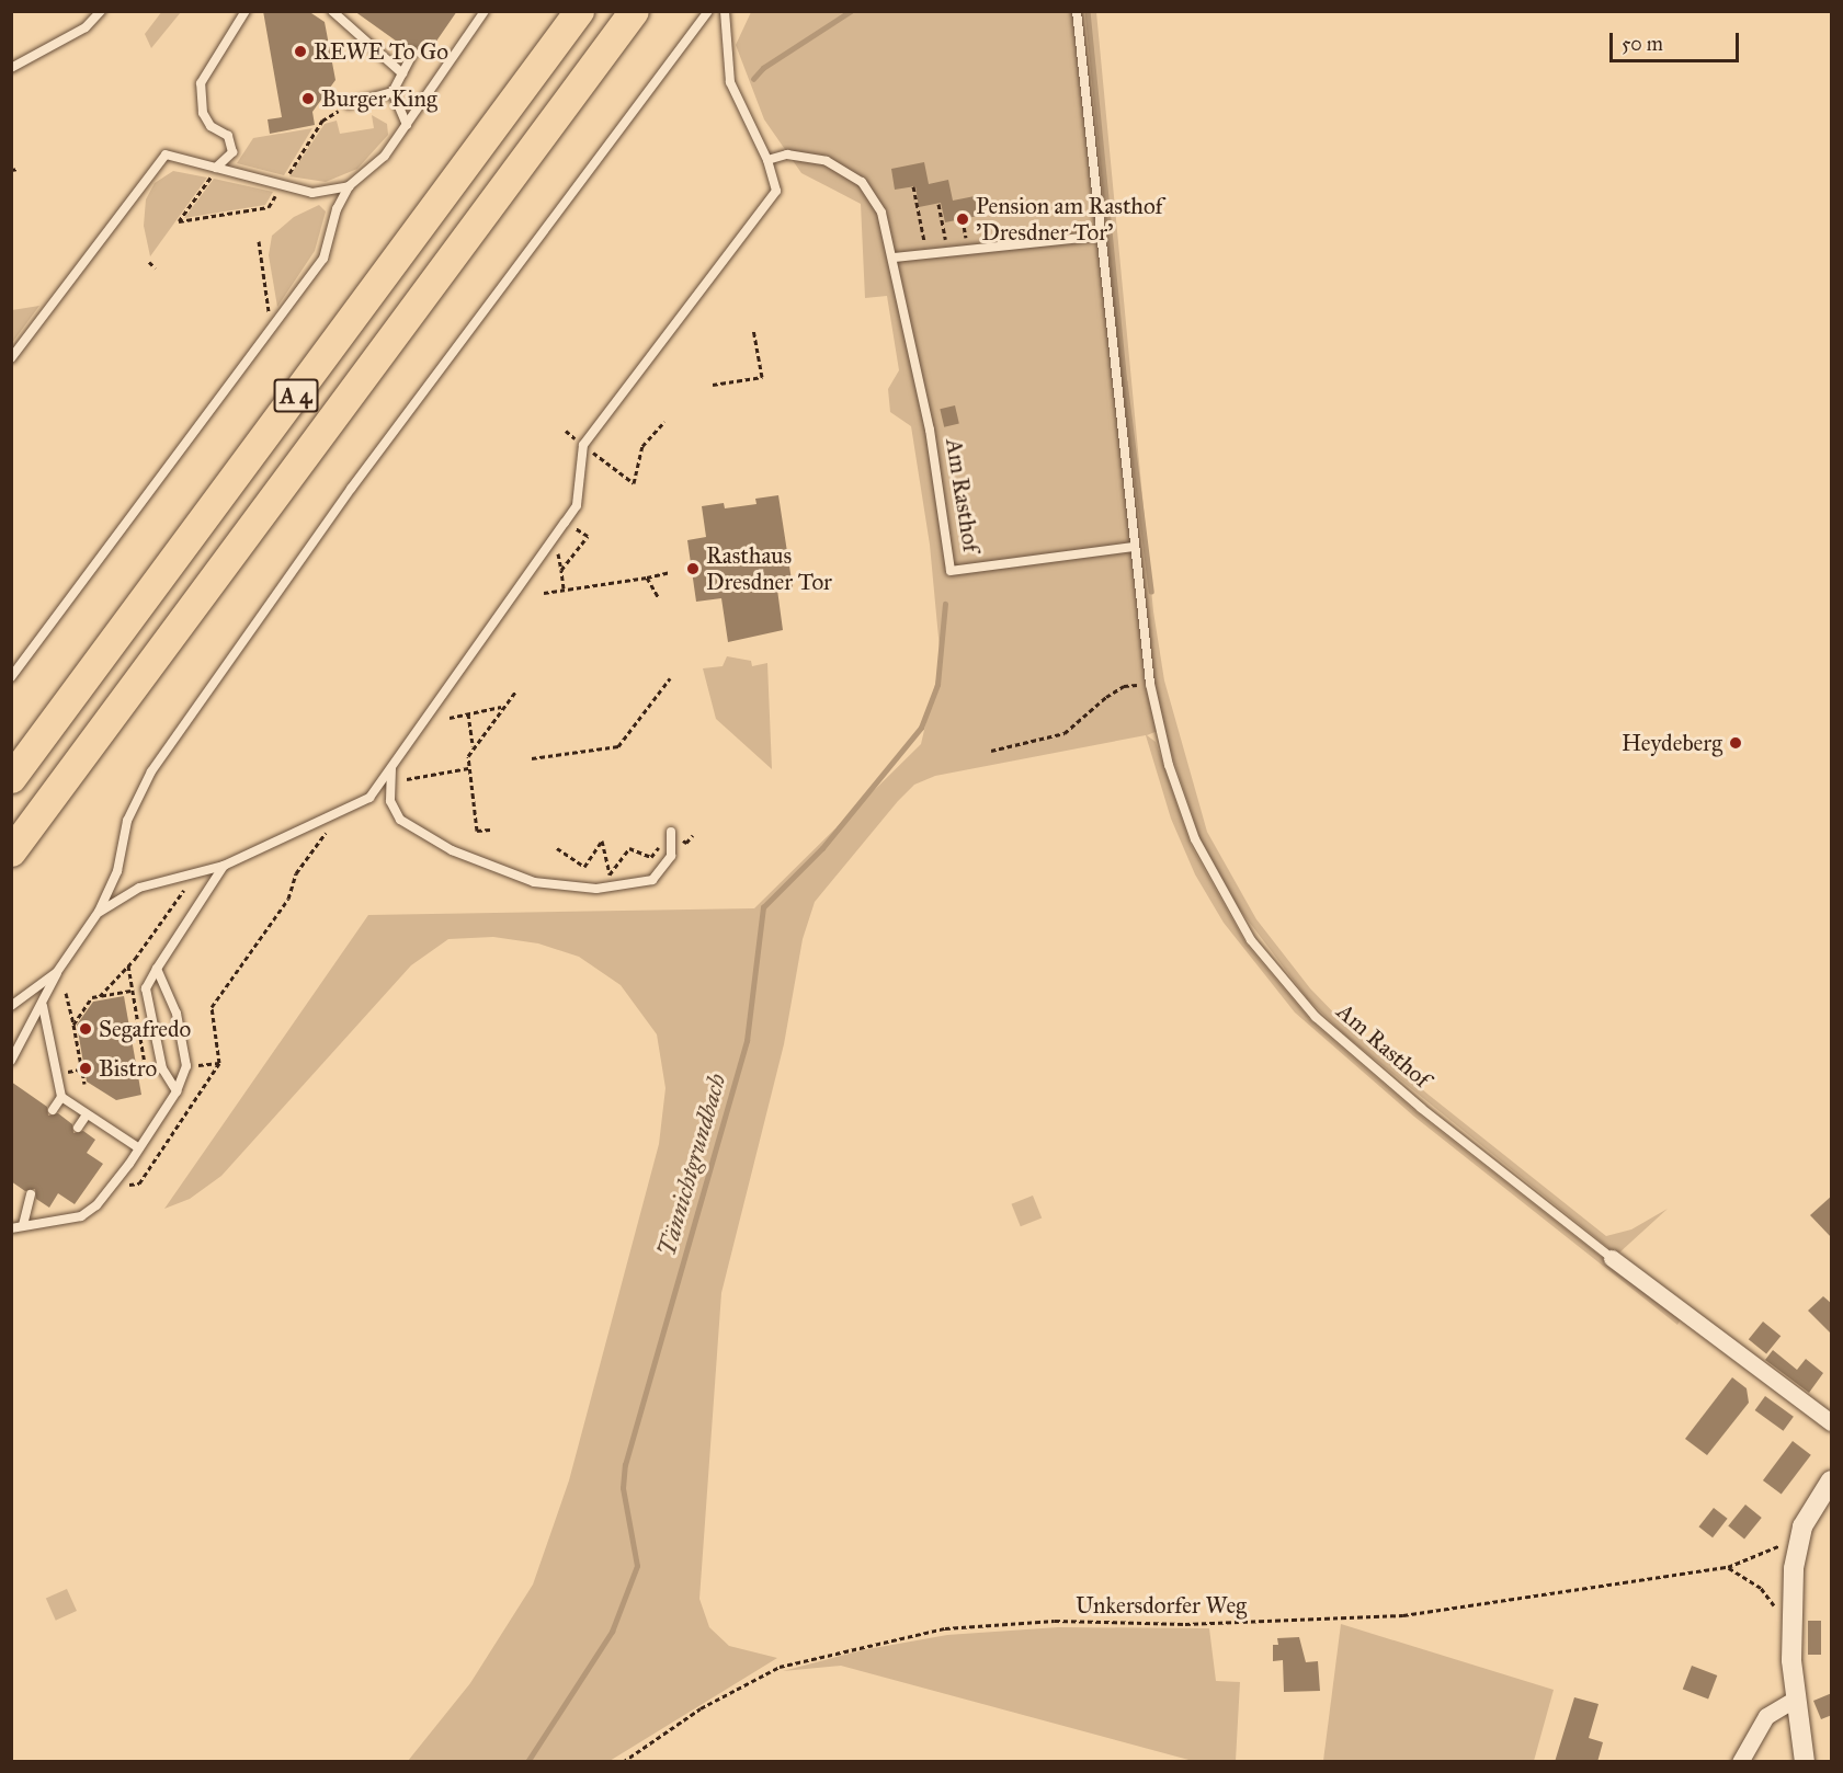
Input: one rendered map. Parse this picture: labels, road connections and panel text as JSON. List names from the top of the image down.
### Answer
{
  "streets": {
    "highway": ["A 4"],
    "street": ["Am Rasthof"],
    "path": ["Unkersdorfer Weg"]
  },
  "water": ["Tännichtgrundbach"],
  "places": [
    "REWE To Go",
    "Burger King",
    "Pension am Rasthof 'Dresdner Tor'",
    "Rasthaus Dresdner Tor",
    "Heydeberg",
    "Segafredo",
    "Bistro"
  ],
  "scale_bar": "50 m"
}
